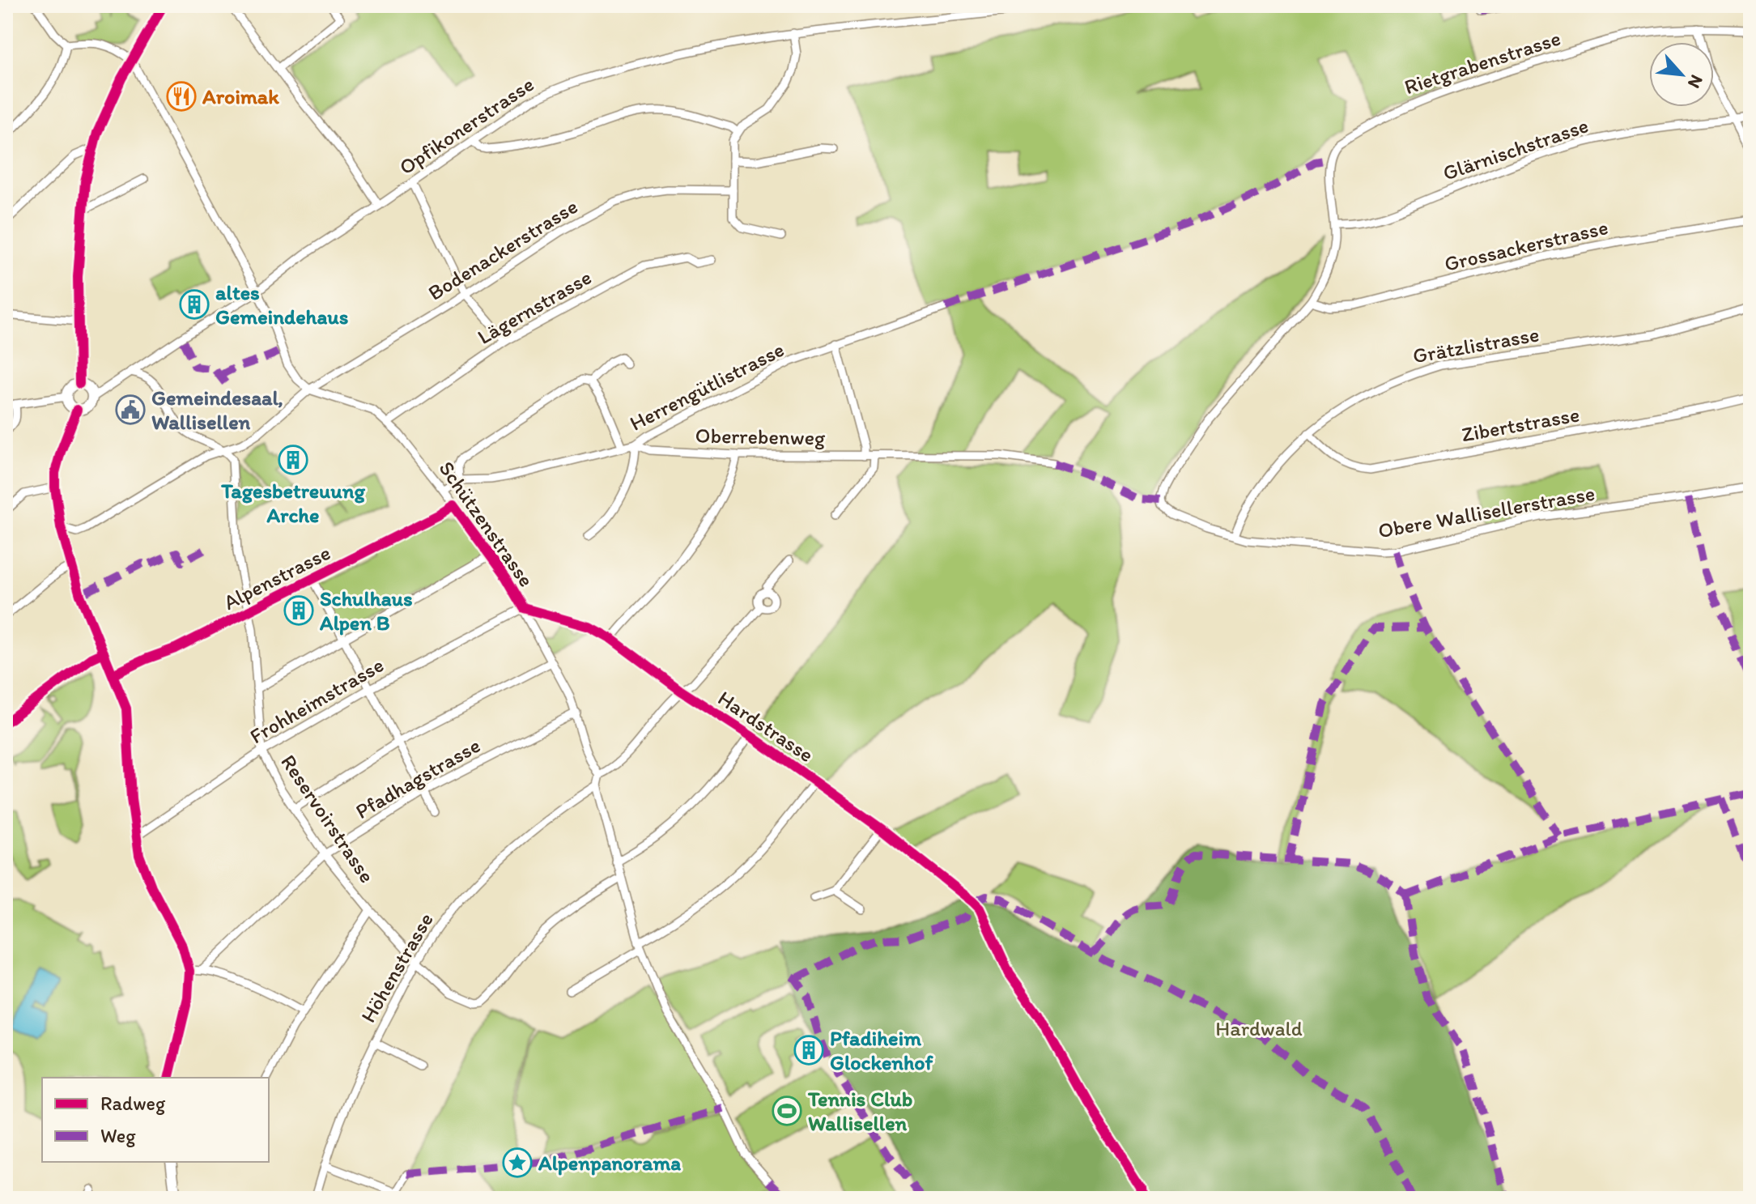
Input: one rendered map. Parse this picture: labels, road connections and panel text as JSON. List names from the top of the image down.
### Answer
{
  "streets": {
    "street": [
      "Rietgrabenstrasse",
      "Opfikonerstrasse",
      "Glärnischstrasse",
      "Grossackerstrasse",
      "Bodenackerstrasse",
      "Lägernstrasse",
      "Grätzlistrasse",
      "Herrengütlistrasse",
      "Zibertstrasse",
      "Oberrebenweg",
      "Obere Wallisellerstrasse",
      "Schützenstrasse",
      "Alpenstrasse",
      "Frohheimstrasse",
      "Hardstrasse",
      "Pfadhagstrasse",
      "Reservoirstrasse",
      "Höhenstrasse"
    ]
  },
  "crossings": [
    ["Rietgrabenstrasse", "Glärnischstrasse"],
    ["Rietgrabenstrasse", "Grossackerstrasse"],
    ["Rietgrabenstrasse", "Obere Wallisellerstrasse"],
    ["Bodenackerstrasse", "Schützenstrasse"],
    ["Bodenackerstrasse", "Reservoirstrasse"],
    ["Lägernstrasse", "Schützenstrasse"],
    ["Grätzlistrasse", "Zibertstrasse"],
    ["Grätzlistrasse", "Obere Wallisellerstrasse"],
    ["Herrengütlistrasse", "Oberrebenweg"],
    ["Schützenstrasse", "Alpenstrasse"],
    ["Schützenstrasse", "Frohheimstrasse"],
    ["Schützenstrasse", "Hardstrasse"],
    ["Schützenstrasse", "Pfadhagstrasse"],
    ["Alpenstrasse", "Reservoirstrasse"],
    ["Frohheimstrasse", "Hardstrasse"],
    ["Frohheimstrasse", "Reservoirstrasse"],
    ["Pfadhagstrasse", "Reservoirstrasse"],
    ["Reservoirstrasse", "Höhenstrasse"]
  ],
  "parks": ["Hardwald"],
  "places": {
    "restaurant": ["Aroimak"],
    "building": [
      "altes Gemeindehaus",
      "Tagesbetreuung Arche",
      "Schulhaus Alpen B",
      "Pfadiheim Glockenhof"
    ],
    "public building": ["Gemeindesaal, Wallisellen"],
    "sports": ["Tennis Club Wallisellen"],
    "place": ["Alpenpanorama"]
  },
  "legend": ["Radweg", "Weg"],
  "north": "bottom right"
}
